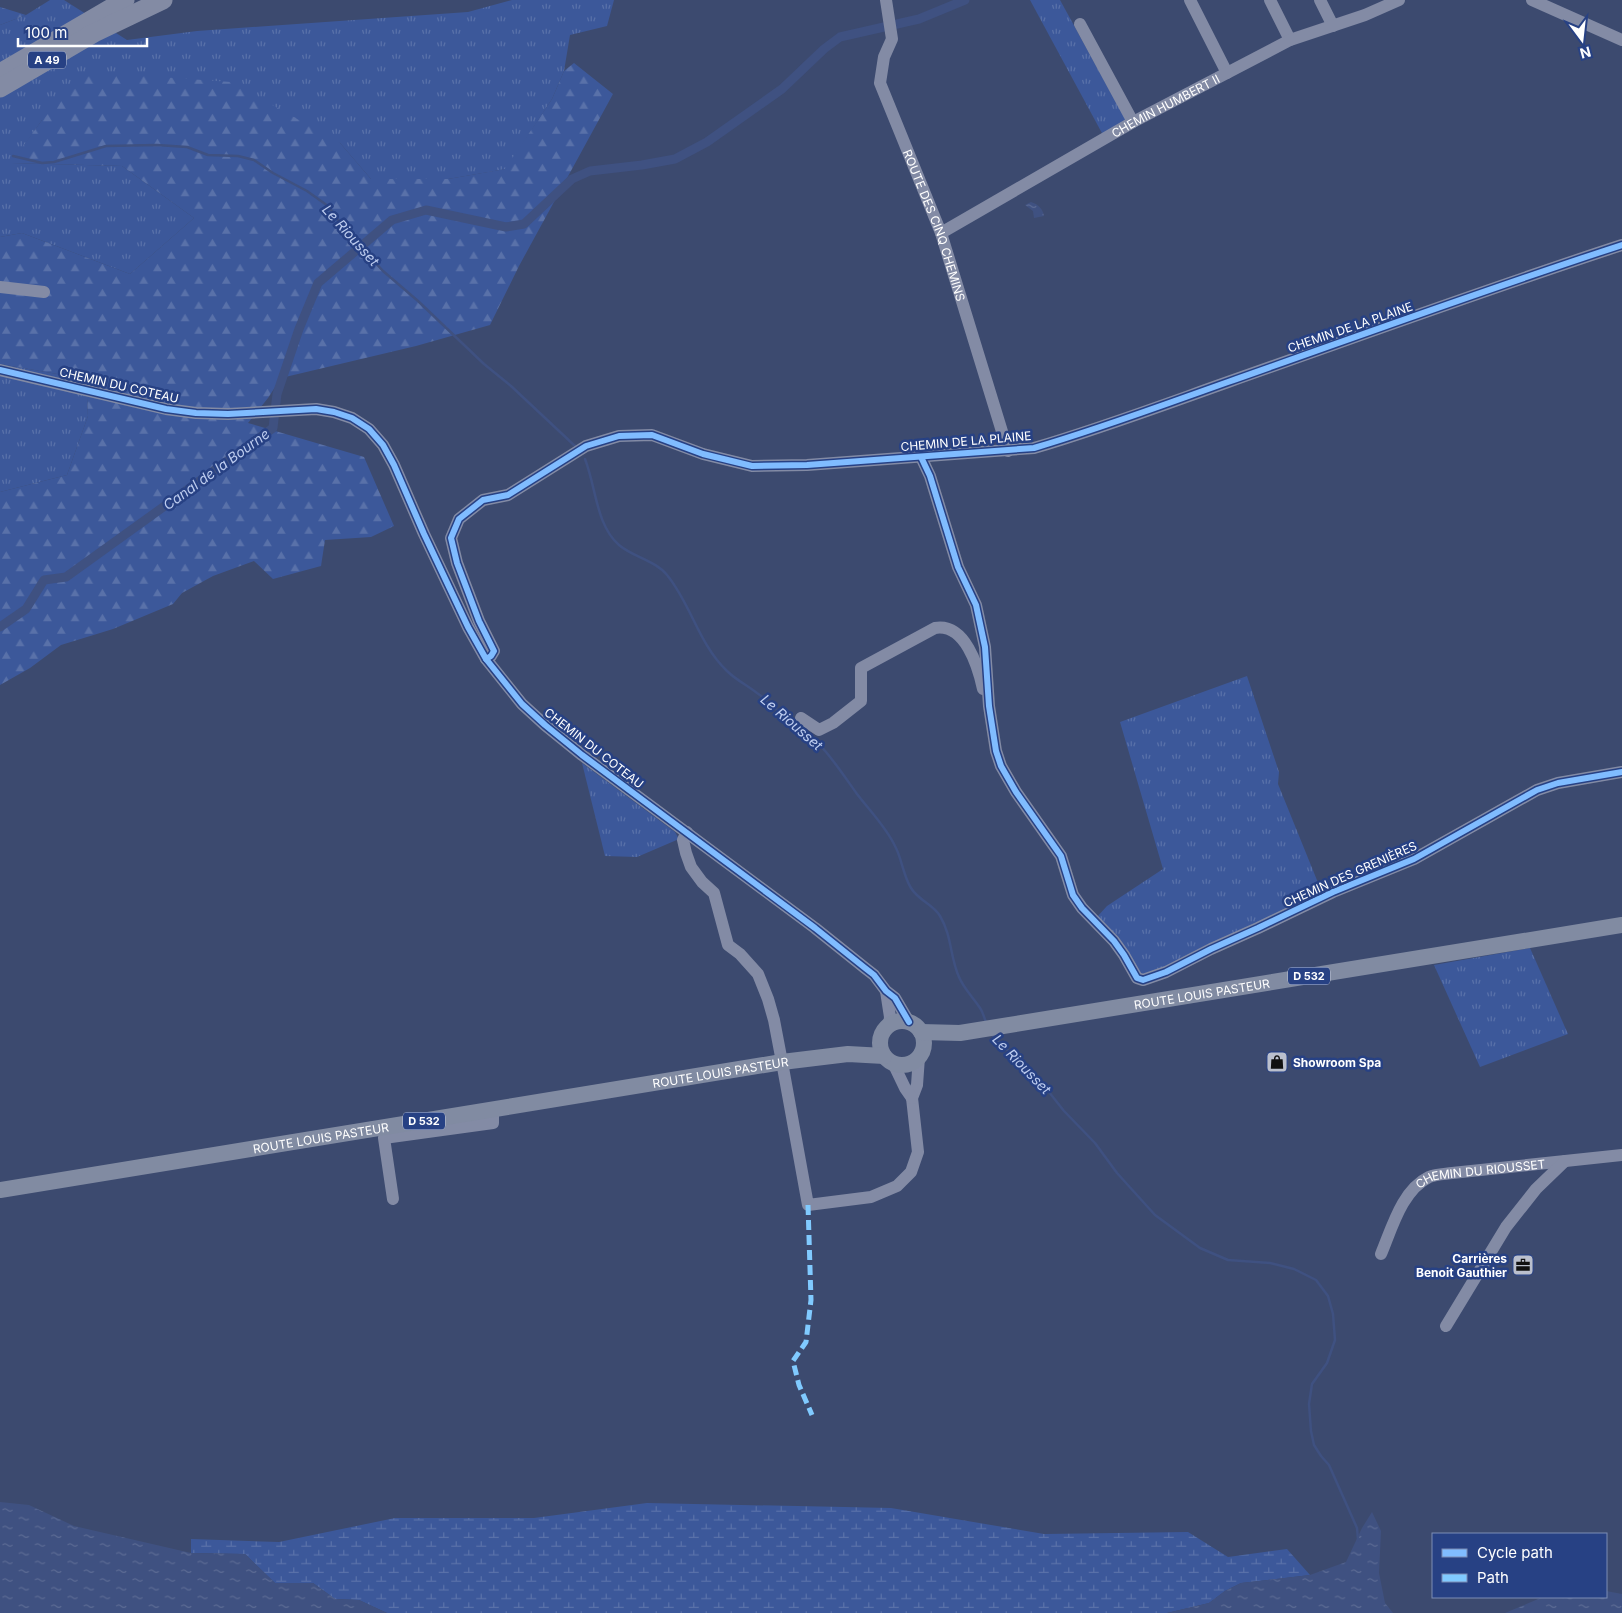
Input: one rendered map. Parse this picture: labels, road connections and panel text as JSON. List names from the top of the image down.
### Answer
{
  "streets": {
    "highway": ["A 49"],
    "main road": ["D 532", "ROUTE LOUIS PASTEUR"],
    "street": [
      "CHEMIN HUMBERT II",
      "ROUTE DES CINQ CHEMINS",
      "CHEMIN DE LA PLAINE",
      "CHEMIN DU COTEAU",
      "CHEMIN DES GRENIÈRES",
      "CHEMIN DU RIOUSSET"
    ]
  },
  "crossings": [
    ["CHEMIN HUMBERT II", "ROUTE DES CINQ CHEMINS"],
    ["ROUTE DES CINQ CHEMINS", "CHEMIN DE LA PLAINE"],
    ["CHEMIN DE LA PLAINE", "CHEMIN DU COTEAU"],
    ["CHEMIN DU COTEAU", "ROUTE LOUIS PASTEUR"]
  ],
  "water": ["Le Riousset", "Canal de la Bourne"],
  "places": {
    "shop": ["Showroom Spa"],
    "office": ["Carrières Benoit Gauthier"]
  },
  "legend": ["Cycle path", "Path"],
  "scale_bar": "100 m",
  "north": "bottom"
}
